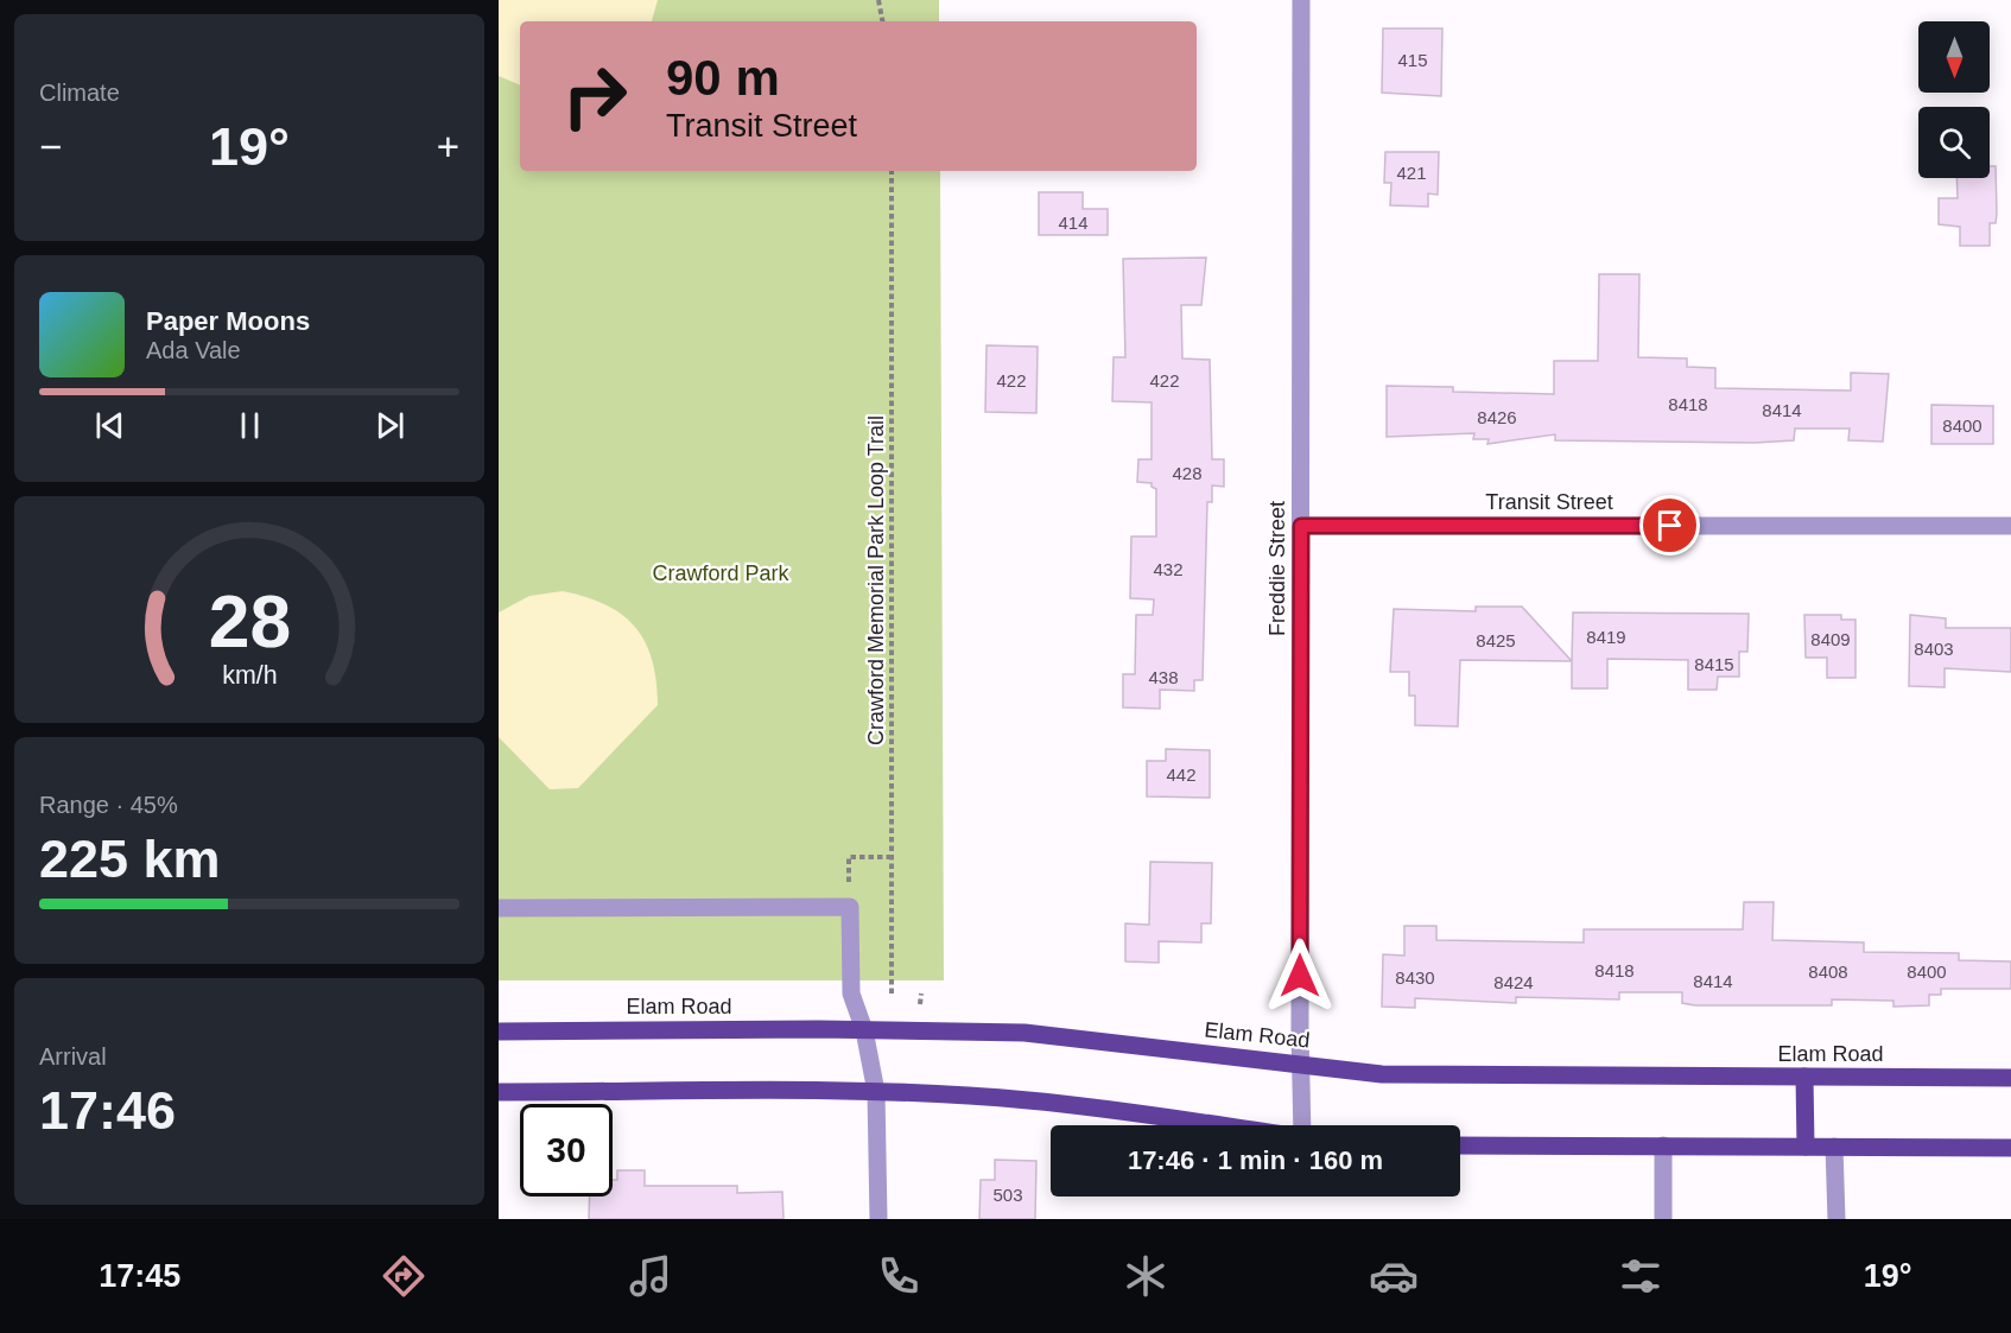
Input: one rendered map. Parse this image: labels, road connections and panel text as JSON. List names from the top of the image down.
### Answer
{
  "streets": {
    "main road": ["Elam Road"],
    "street": ["Transit Street", "Freddie Street"],
    "path": ["Crawford Memorial Park Loop Trail"]
  },
  "crossings": [
    ["Transit Street", "Freddie Street"],
    ["Freddie Street", "Elam Road"]
  ],
  "parks": ["Crawford Park"],
  "house_numbers": [
    "415",
    "421",
    "414",
    "422",
    "422",
    "8418",
    "8414",
    "8426",
    "8400",
    "428",
    "432",
    "8419",
    "8409",
    "8425",
    "8403",
    "8415",
    "438",
    "442",
    "8418",
    "8408",
    "8400",
    "8430",
    "8414",
    "8424",
    "503"
  ],
  "north": "bottom",
  "page": {
    "tile": [
      "Climate",
      ["Range · 45%", "225 km"],
      ["Arrival", "17:46"]
    ],
    "turn": ["90 m", "Transit Street"],
    "heat": ["−", "19°", "+"],
    "song": ["Paper Moons", "Ada Vale"],
    "limit": "30",
    "trip": "17:46 · 1 min · 160 m",
    "tabs": ["17:45", "19°"],
    "gauge": ["28", "km/h"]
  }
}
